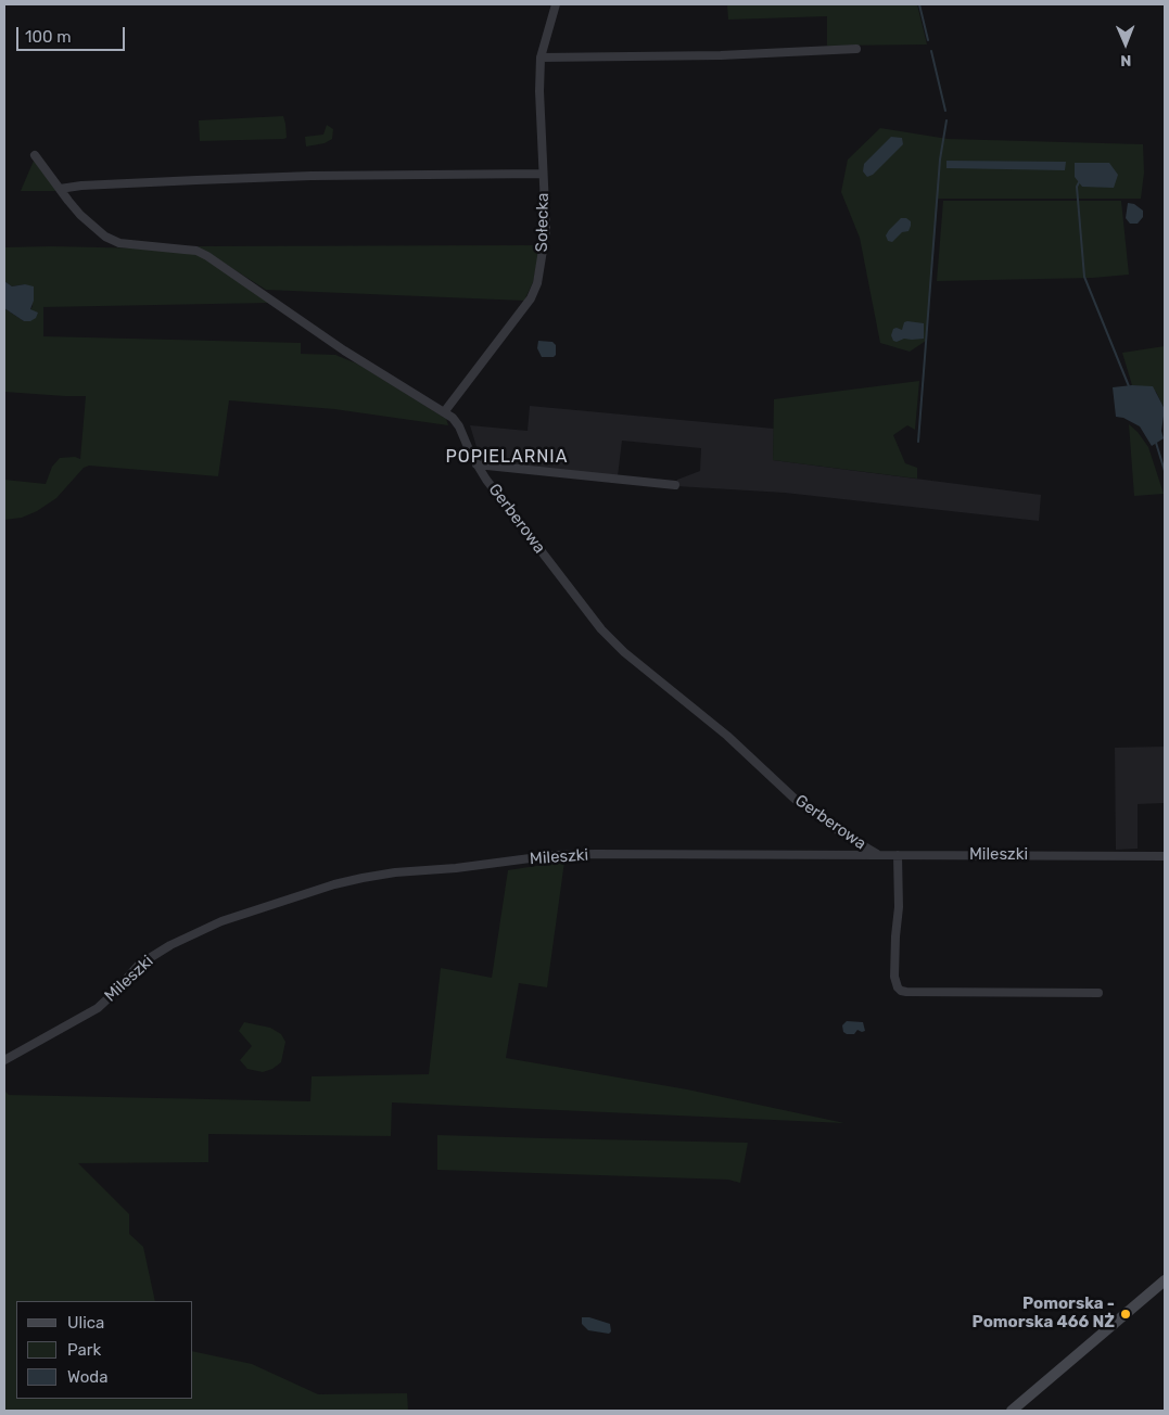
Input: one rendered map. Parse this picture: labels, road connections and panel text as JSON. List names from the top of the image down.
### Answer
{
  "streets": {
    "street": ["Sołecka", "Gerberowa", "Mileszki"]
  },
  "crossings": [
    ["Sołecka", "Gerberowa"],
    ["Gerberowa", "Mileszki"]
  ],
  "districts": ["POPIELARNIA"],
  "places": ["Pomorska - Pomorska 466 NŻ"],
  "legend": ["Ulica", "Park", "Woda"],
  "scale_bar": "100 m",
  "north": "bottom"
}
